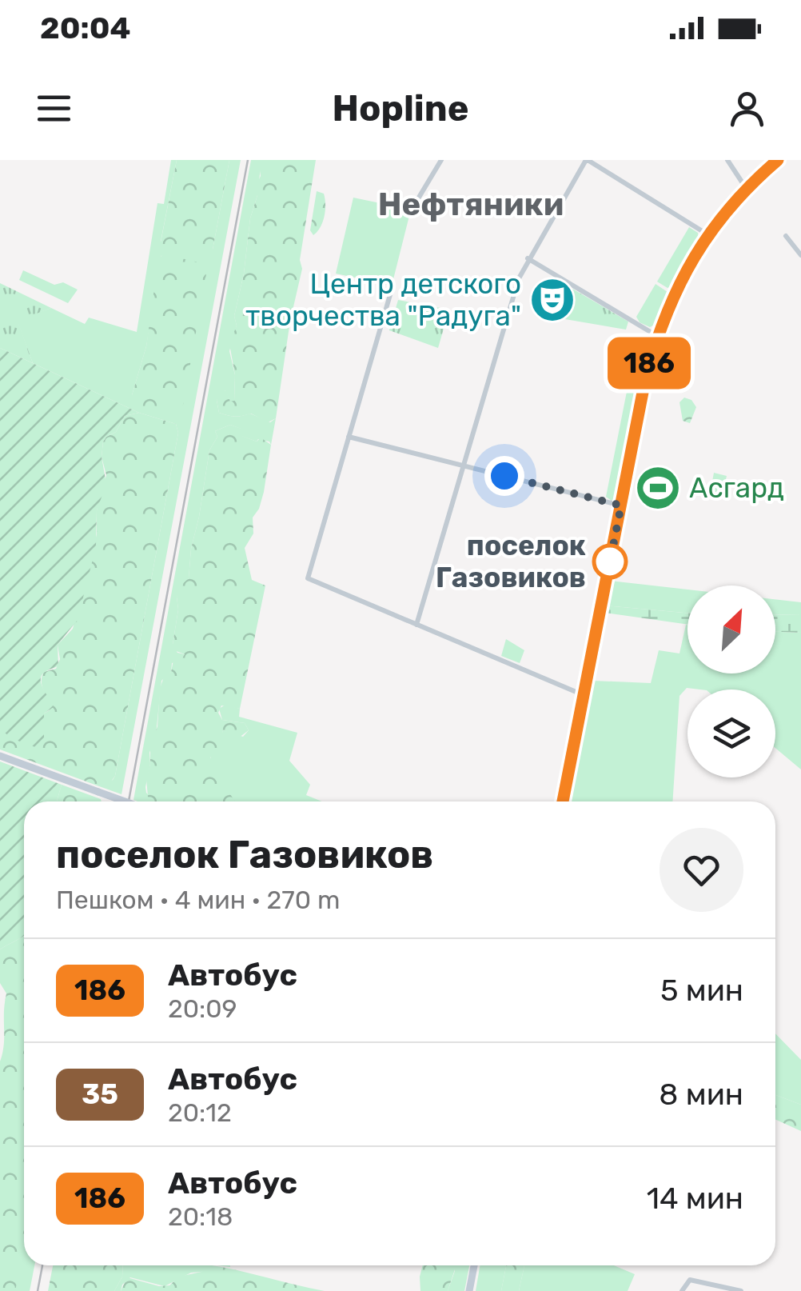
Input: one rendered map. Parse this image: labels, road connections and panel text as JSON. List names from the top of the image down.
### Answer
{
  "districts": ["Нефтяники"],
  "places": {
    "theatre": ["Центр детского творчества \"Радуга\""],
    "sports": ["Асгард"],
    "other": ["поселок Газовиков"]
  },
  "lines": ["bus line 186"],
  "north": "top right",
  "page": {
    "status": "20:04",
    "header": "Hopline",
    "on_map": "186",
    "heading": ["поселок Газовиков", "Пешком · 4 мин · 270 m"],
    "list": [
      {
        "mark": "186",
        "name": "Автобус",
        "note": "20:09",
        "value": "5 мин"
      },
      {
        "mark": "35",
        "name": "Автобус",
        "note": "20:12",
        "value": "8 мин"
      },
      {
        "mark": "186",
        "name": "Автобус",
        "note": "20:18",
        "value": "14 мин"
      }
    ]
  }
}
